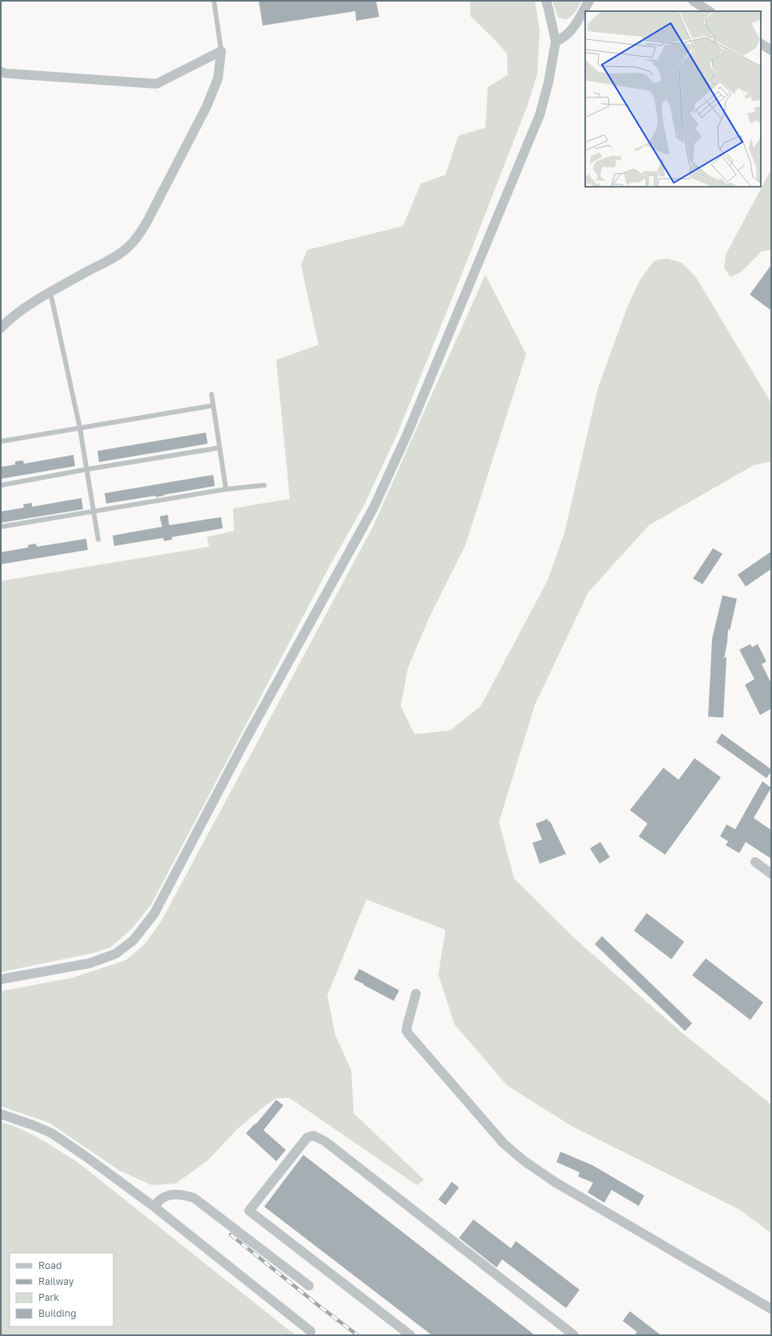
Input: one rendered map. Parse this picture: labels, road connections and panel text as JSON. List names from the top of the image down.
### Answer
{
  "legend": [
    "Road",
    "Railway",
    "Park",
    "Building"
  ]
}
